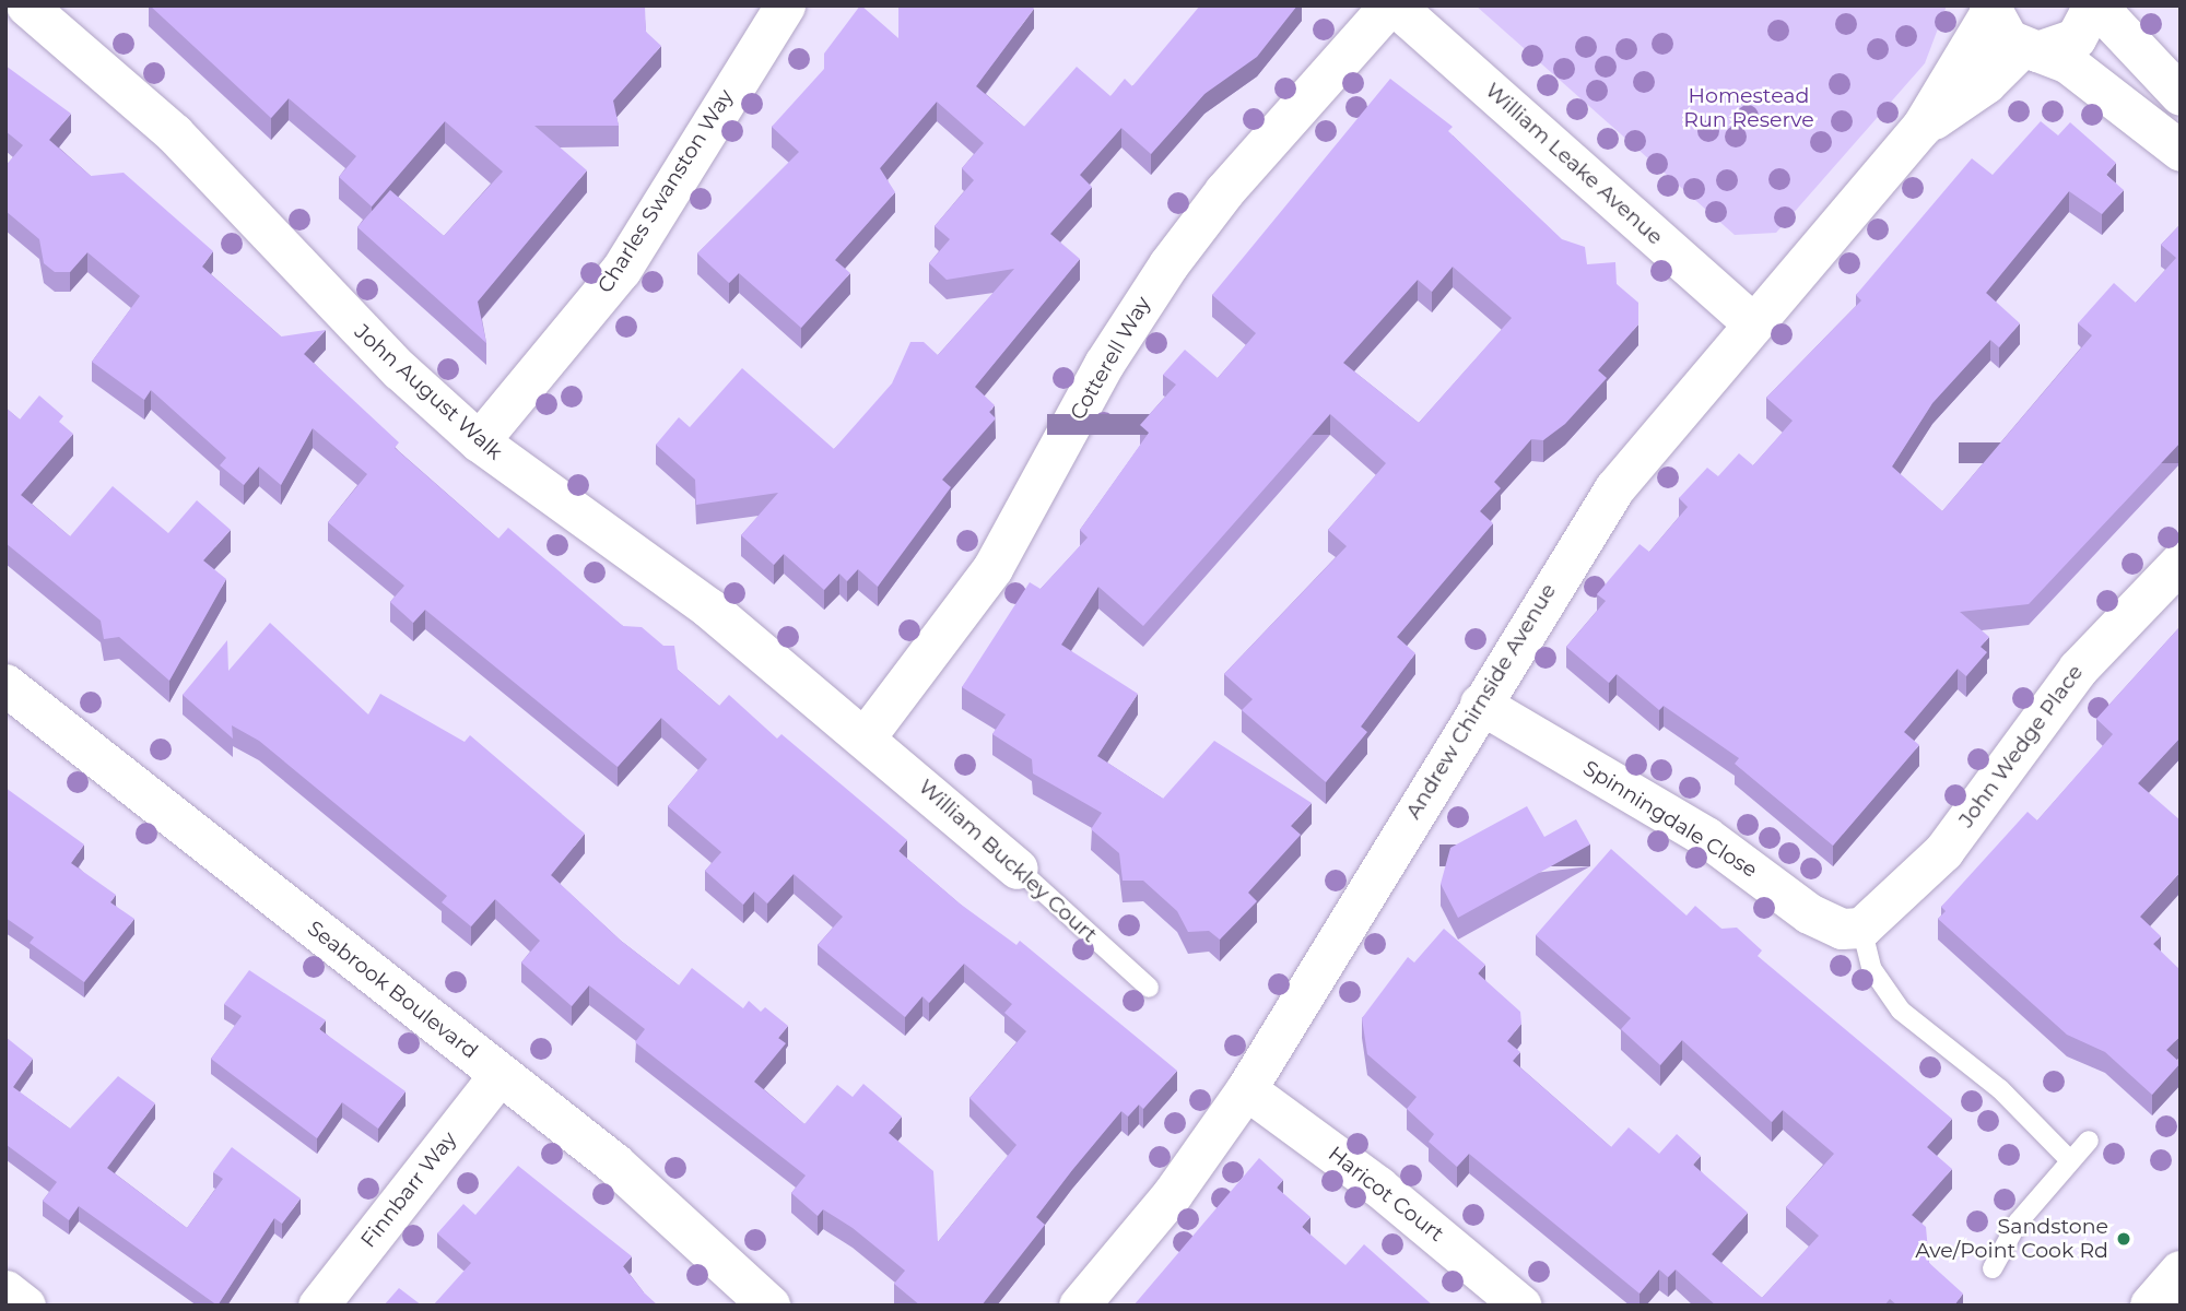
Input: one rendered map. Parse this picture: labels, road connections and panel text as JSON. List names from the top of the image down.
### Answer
{
  "streets": {
    "street": [
      "William Leake Avenue",
      "Charles Swanston Way",
      "Cotterell Way",
      "John August Walk",
      "Andrew Chirnside Avenue",
      "John Wedge Place",
      "Spinningdale Close",
      "William Buckley Court",
      "Seabrook Boulevard",
      "Finnbarr Way",
      "Haricot Court"
    ]
  },
  "crossings": [
    ["William Leake Avenue", "Cotterell Way"],
    ["William Leake Avenue", "Andrew Chirnside Avenue"],
    ["Charles Swanston Way", "John August Walk"],
    ["Cotterell Way", "John August Walk"],
    ["Cotterell Way", "William Buckley Court"],
    ["John August Walk", "William Buckley Court"],
    ["Andrew Chirnside Avenue", "Spinningdale Close"],
    ["Andrew Chirnside Avenue", "Haricot Court"],
    ["John Wedge Place", "Spinningdale Close"],
    ["Seabrook Boulevard", "Finnbarr Way"]
  ],
  "parks": ["Homestead Run Reserve"],
  "places": ["Sandstone Ave/Point Cook Rd"]
}
